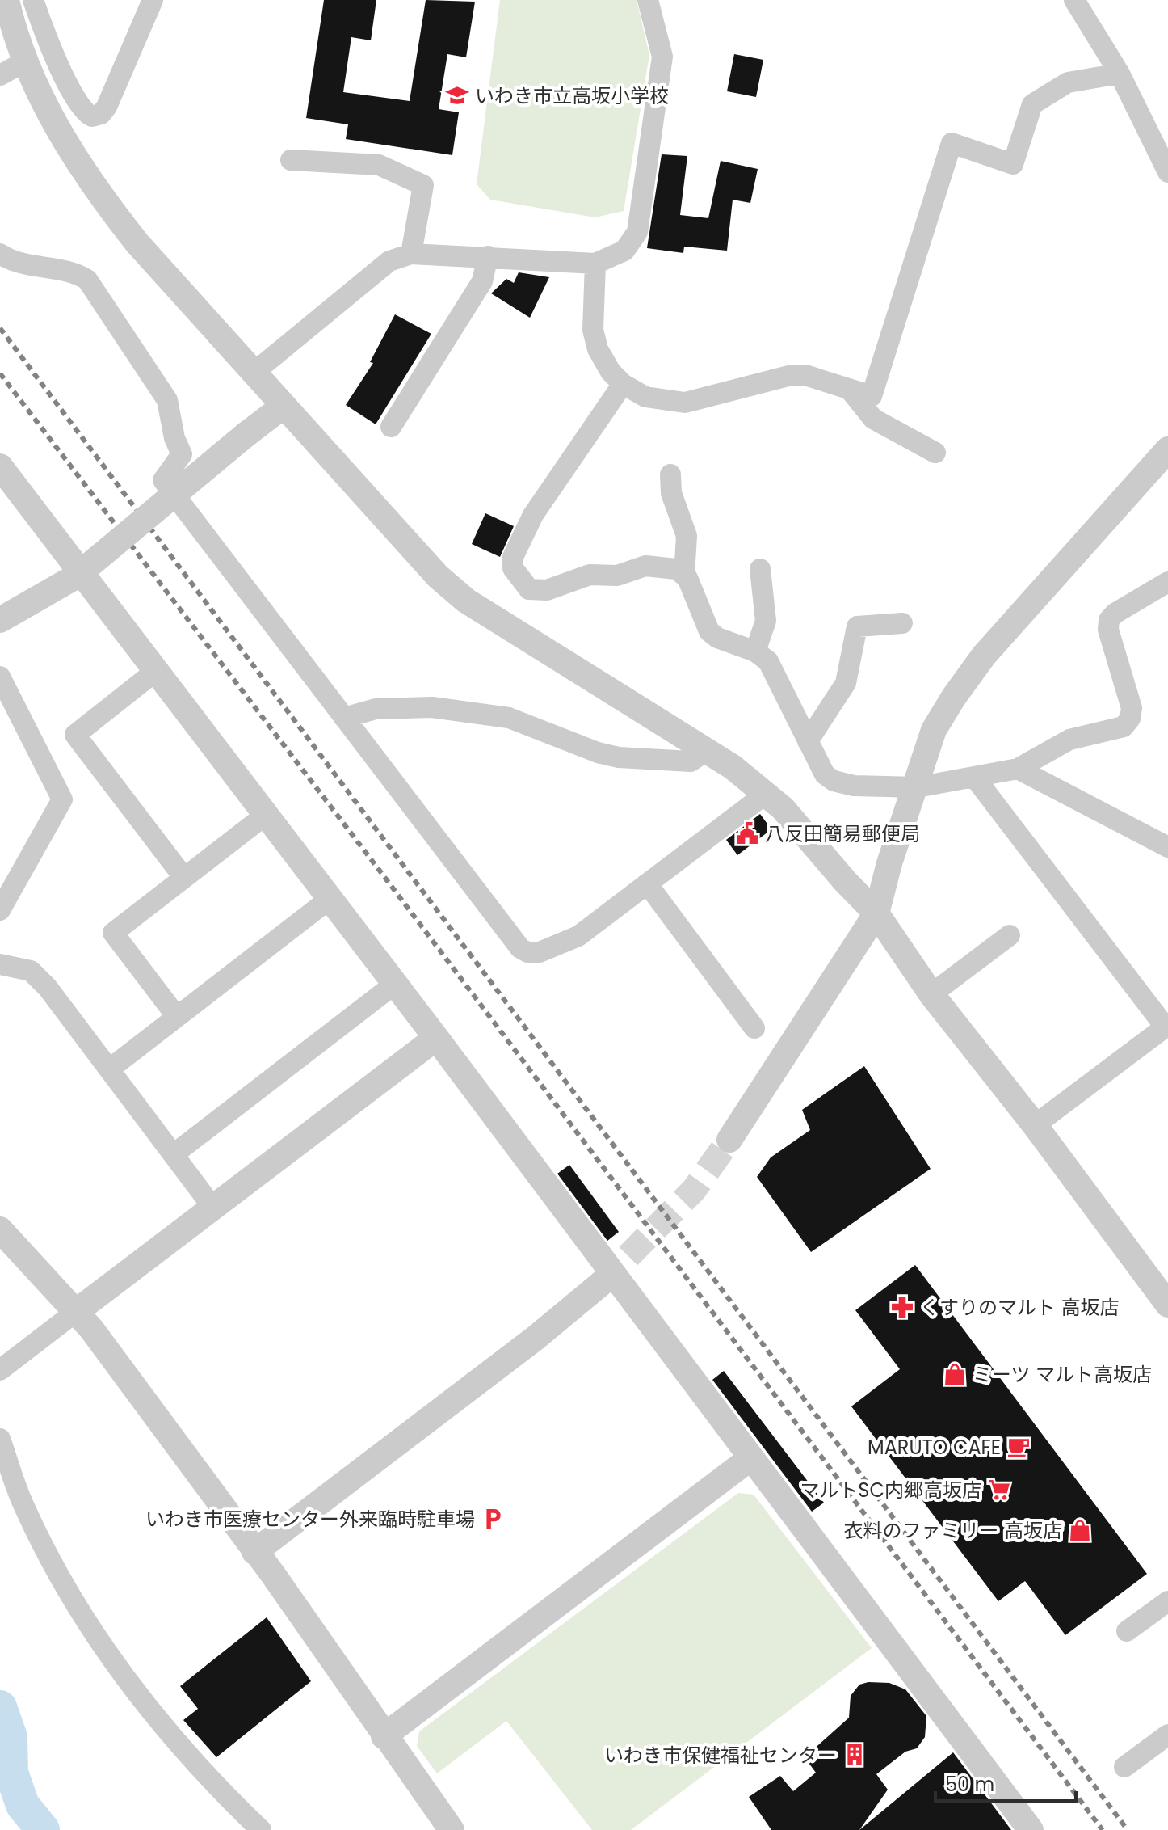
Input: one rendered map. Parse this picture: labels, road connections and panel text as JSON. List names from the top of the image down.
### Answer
{
  "places": {
    "school or university": ["いわき市立高坂小学校"],
    "public building": ["八反田簡易郵便局"],
    "pharmacy": ["くすりのマルト 高坂店"],
    "shop": ["ミーツ マルト高坂店", "衣料のファミリー 高坂店"],
    "cafe": ["MARUTO CAFE"],
    "supermarket": ["マルトSC内郷高坂店"],
    "parking": ["いわき市医療センター外来臨時駐車場"],
    "building": ["いわき市保健福祉センター"]
  },
  "scale_bar": "50 m"
}
